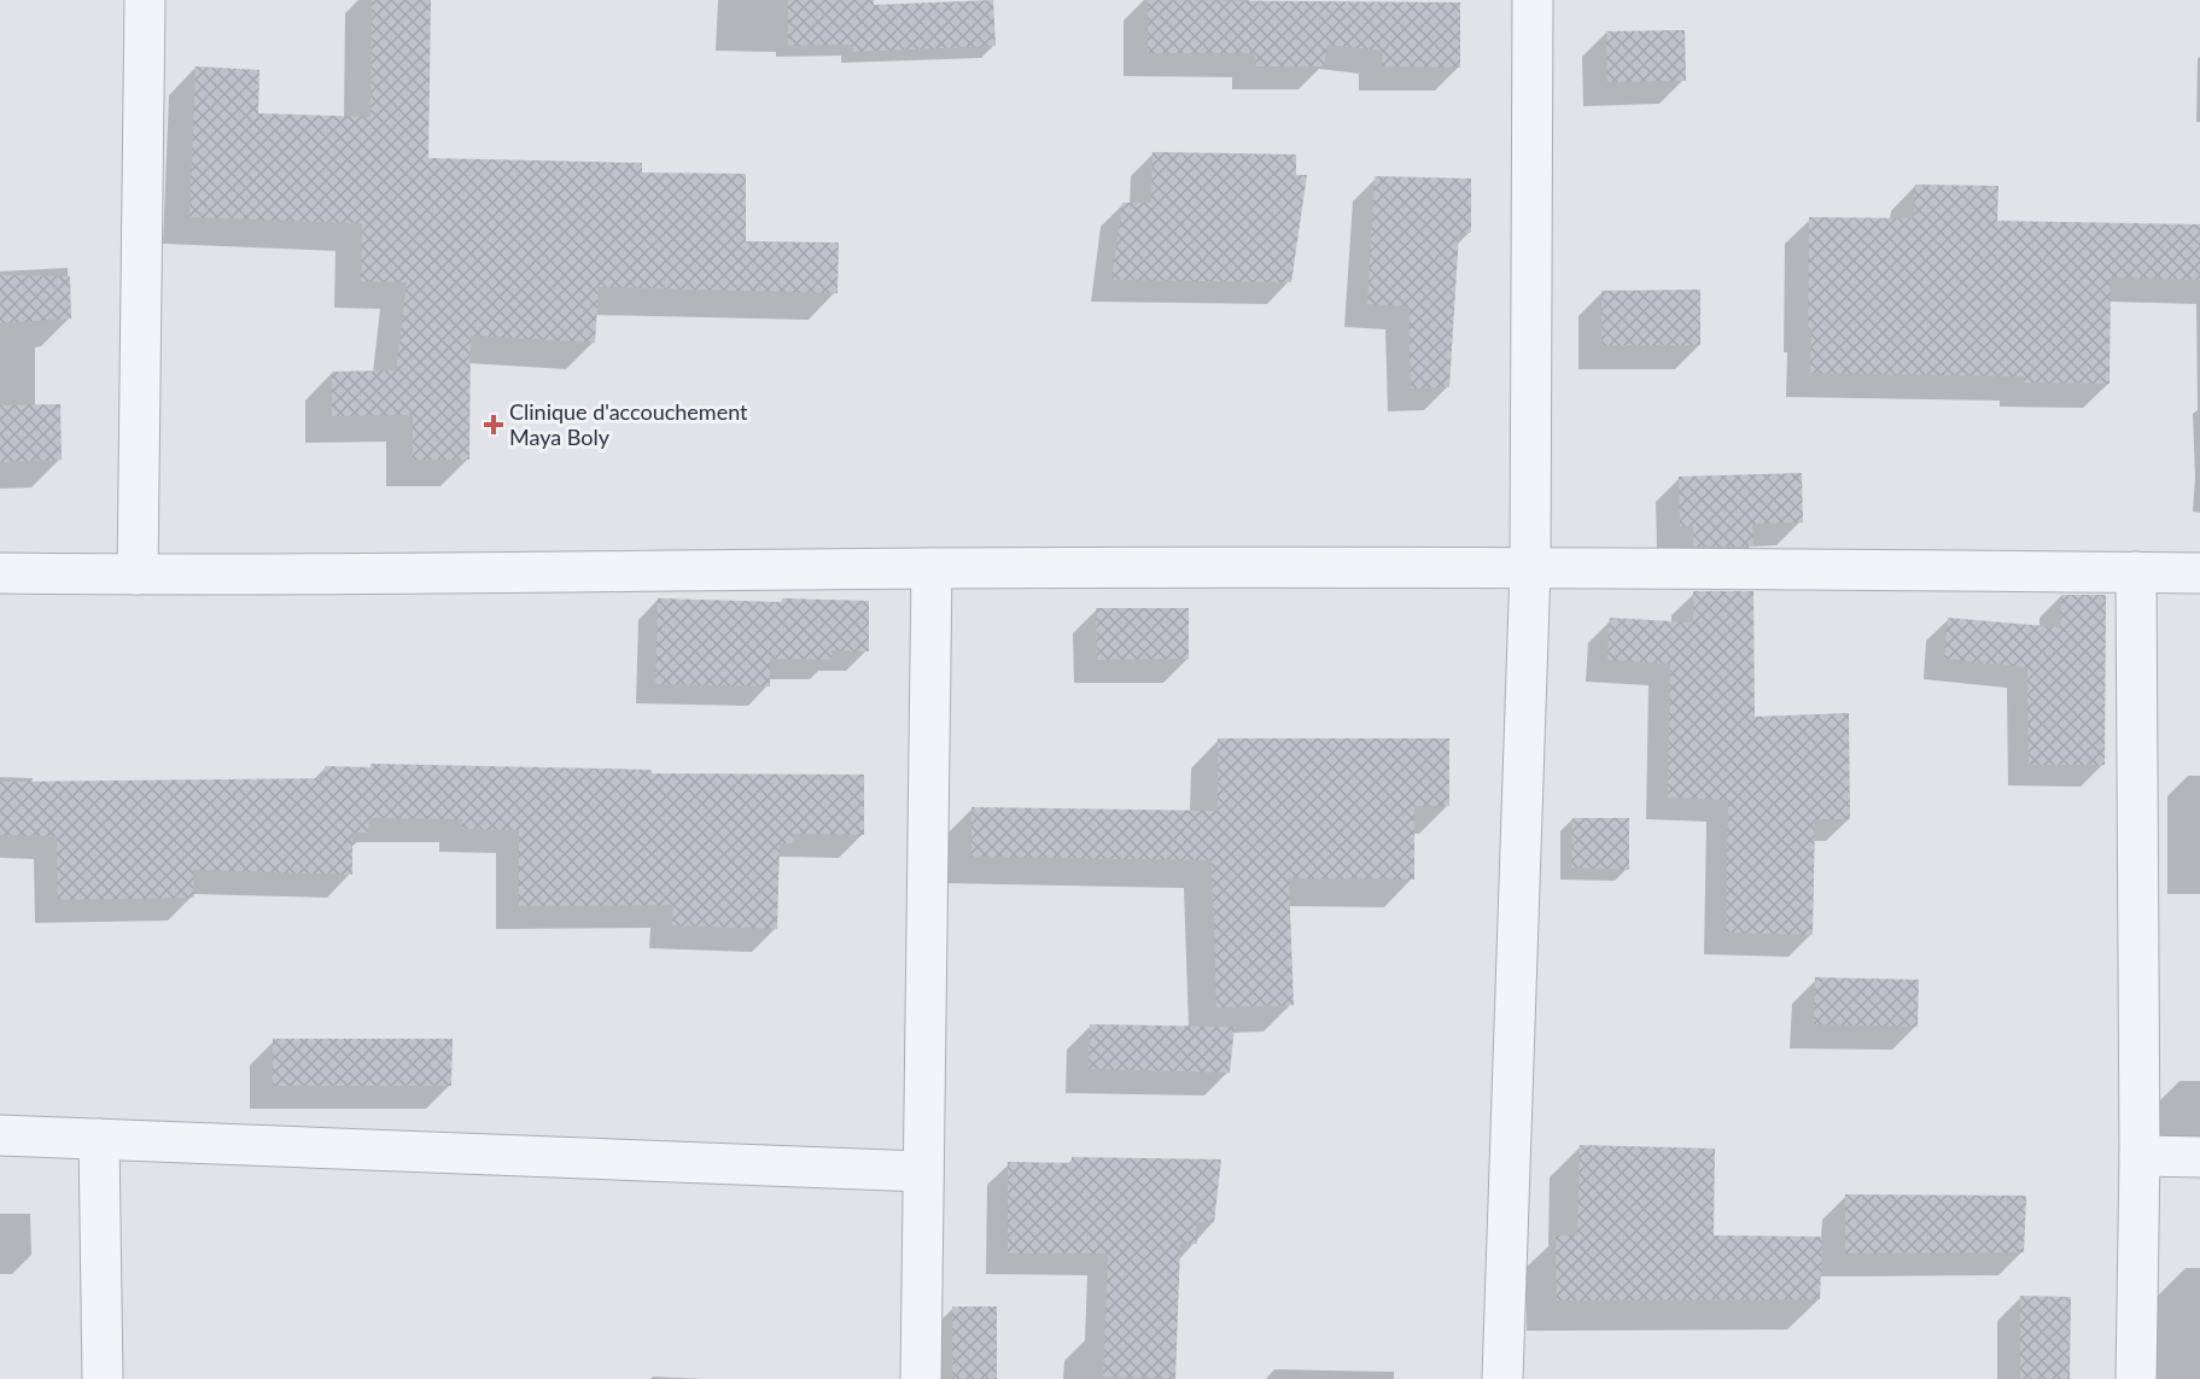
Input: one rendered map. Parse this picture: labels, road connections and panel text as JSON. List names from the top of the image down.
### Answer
{
  "places": {
    "health": ["Clinique d'accouchement Maya Boly"]
  }
}
